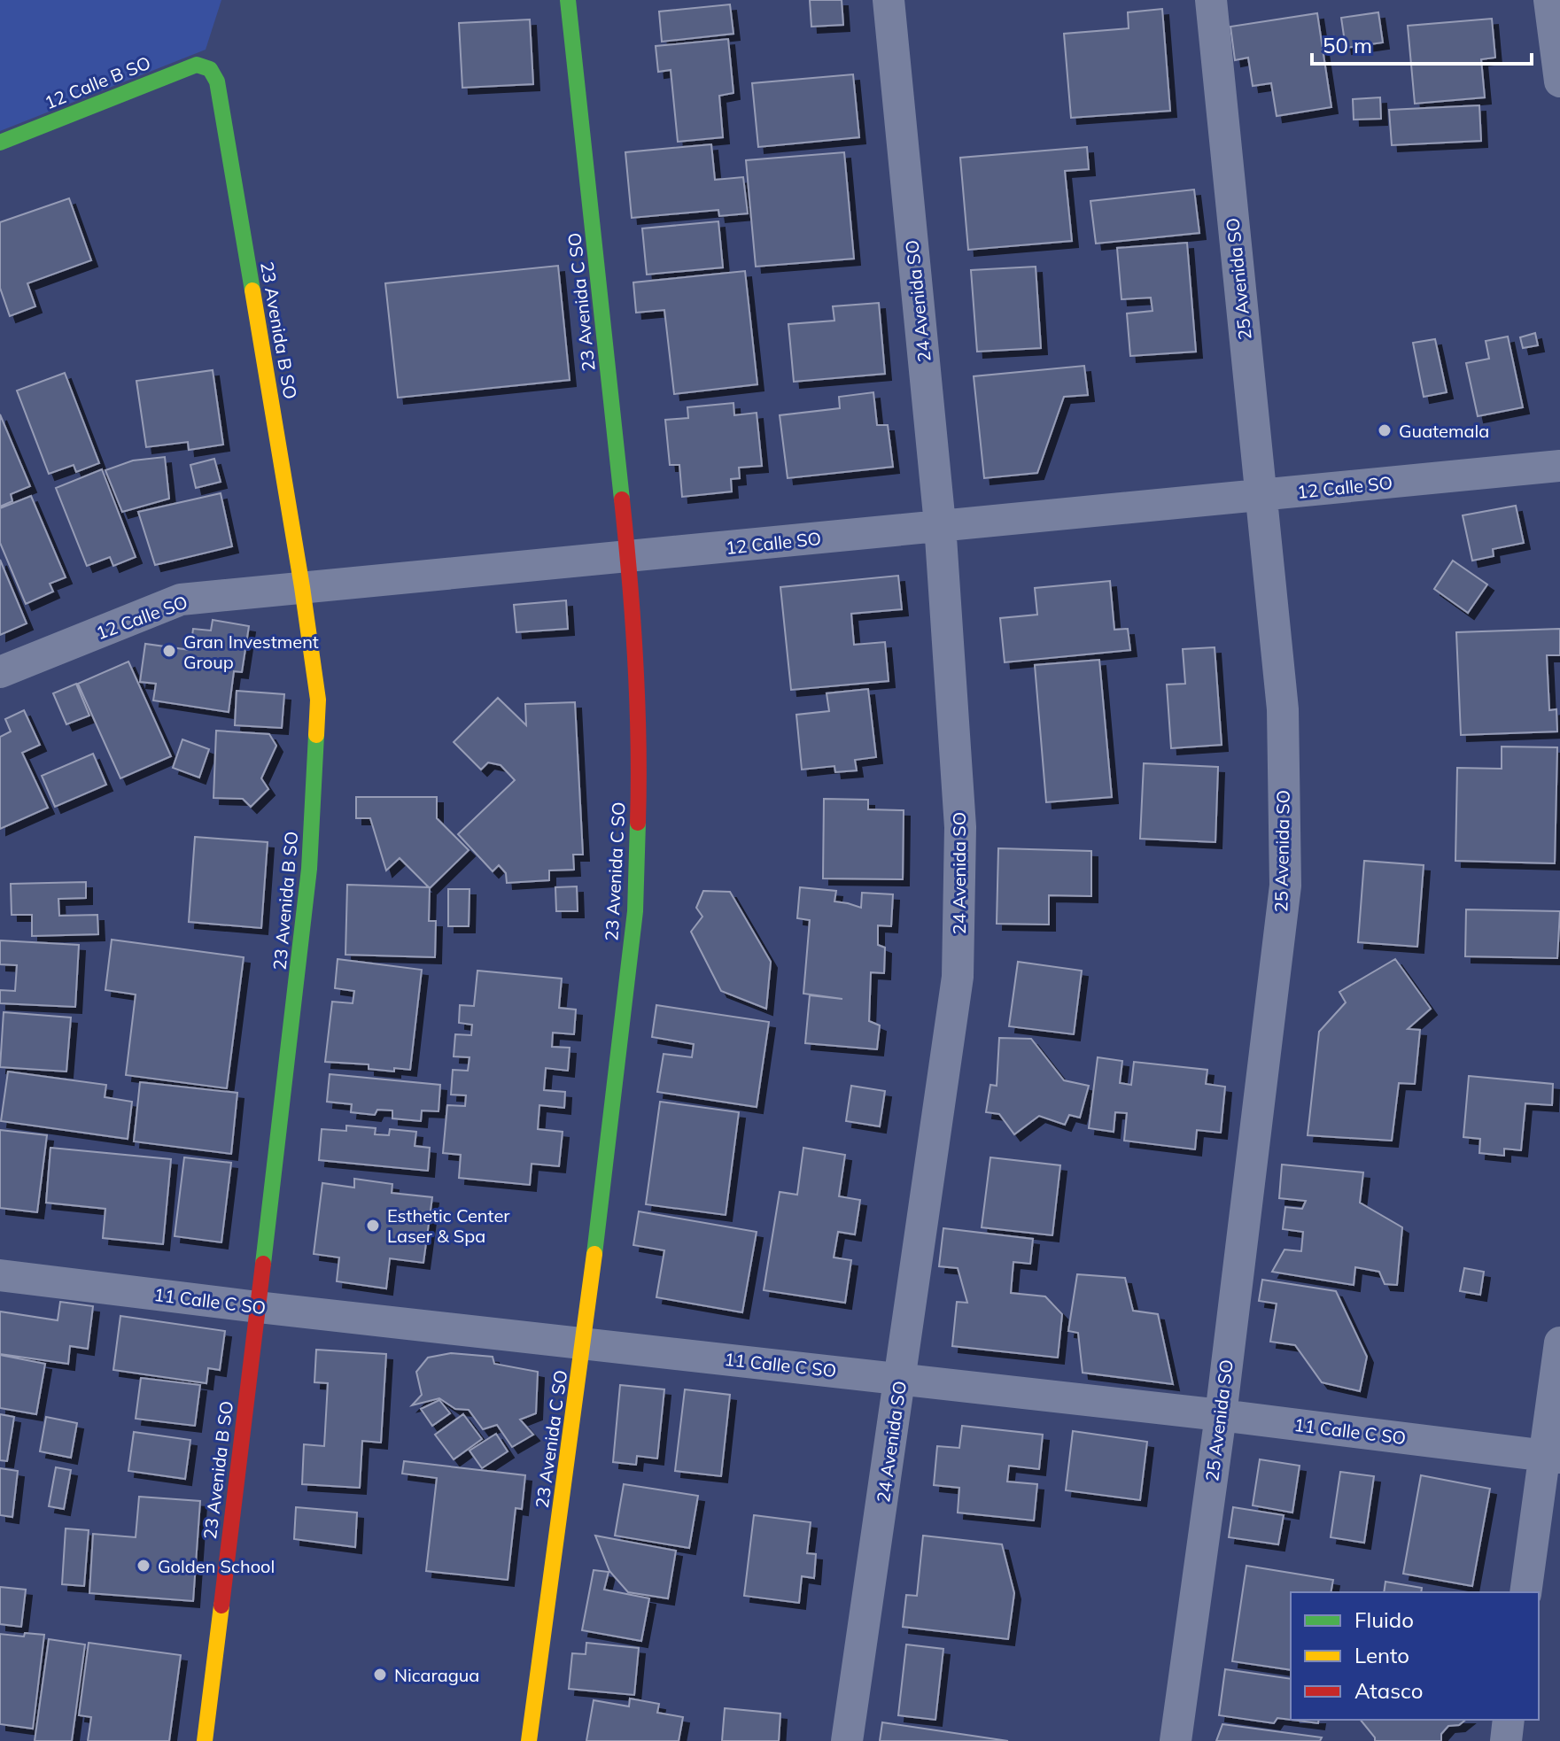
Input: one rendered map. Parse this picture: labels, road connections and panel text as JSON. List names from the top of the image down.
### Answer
{
  "streets": {
    "street": [
      "12 Calle B SO",
      "25 Avenida SO",
      "24 Avenida SO",
      "23 Avenida C SO",
      "23 Avenida B SO",
      "12 Calle SO",
      "11 Calle C SO"
    ]
  },
  "crossings": [
    ["12 Calle B SO", "23 Avenida B SO"],
    ["25 Avenida SO", "12 Calle SO"],
    ["25 Avenida SO", "11 Calle C SO"],
    ["24 Avenida SO", "12 Calle SO"],
    ["24 Avenida SO", "11 Calle C SO"],
    ["23 Avenida C SO", "12 Calle SO"],
    ["23 Avenida C SO", "11 Calle C SO"],
    ["23 Avenida B SO", "12 Calle SO"],
    ["23 Avenida B SO", "11 Calle C SO"]
  ],
  "places": [
    "Guatemala",
    "Gran Investment Group",
    "Esthetic Center Laser & Spa",
    "Golden School",
    "Nicaragua"
  ],
  "legend": ["Fluido", "Lento", "Atasco"],
  "scale_bar": "50 m"
}
